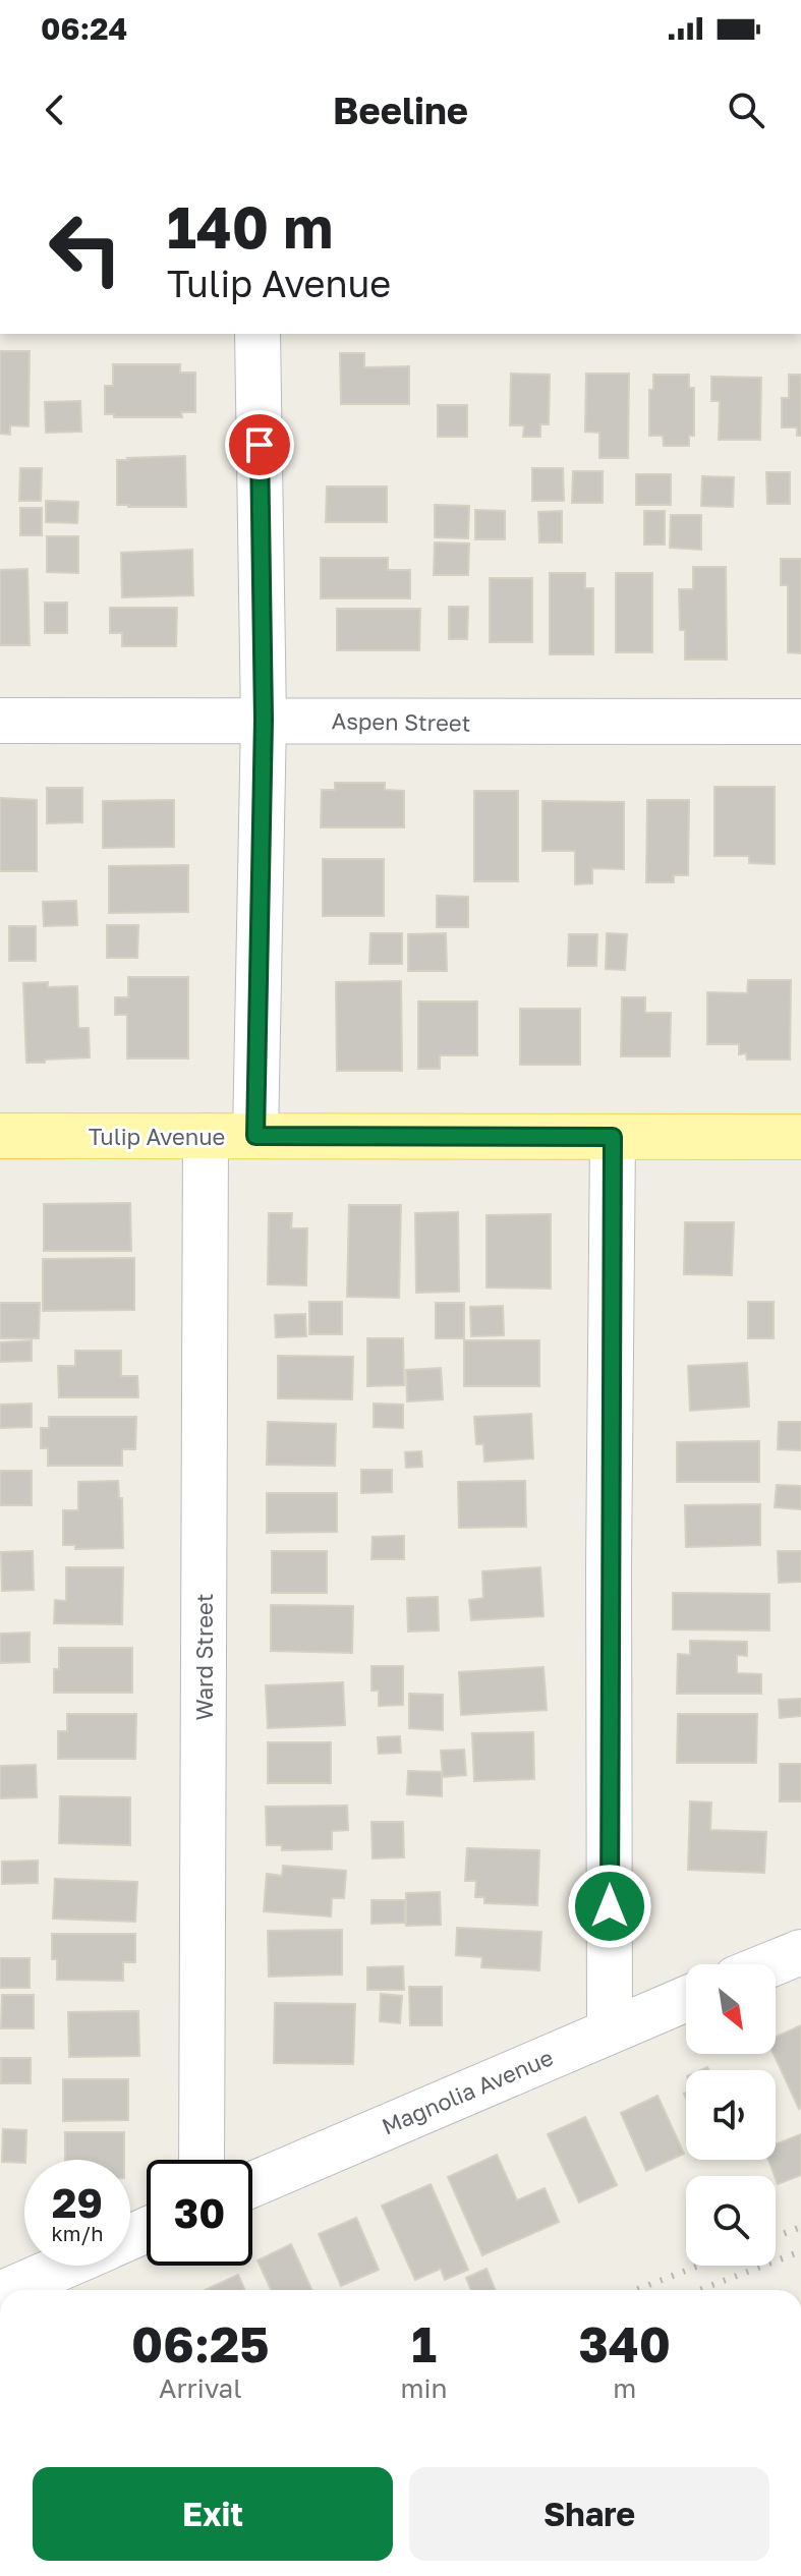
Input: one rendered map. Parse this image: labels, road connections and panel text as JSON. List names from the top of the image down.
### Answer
{
  "streets": {
    "main road": ["Tulip Avenue"],
    "street": ["Aspen Street", "Ward Street", "Magnolia Avenue"]
  },
  "crossings": [
    ["Tulip Avenue", "Ward Street"]
  ],
  "north": "bottom right",
  "page": {
    "status": "06:24",
    "header": "Beeline",
    "turn": ["140 m", "Tulip Avenue"],
    "speed": "29 km/h",
    "limit": "30",
    "eta": [
      "06:25",
      "Arrival",
      "1",
      "min",
      "340",
      "m"
    ],
    "buttons": ["Exit", "Share"]
  }
}
